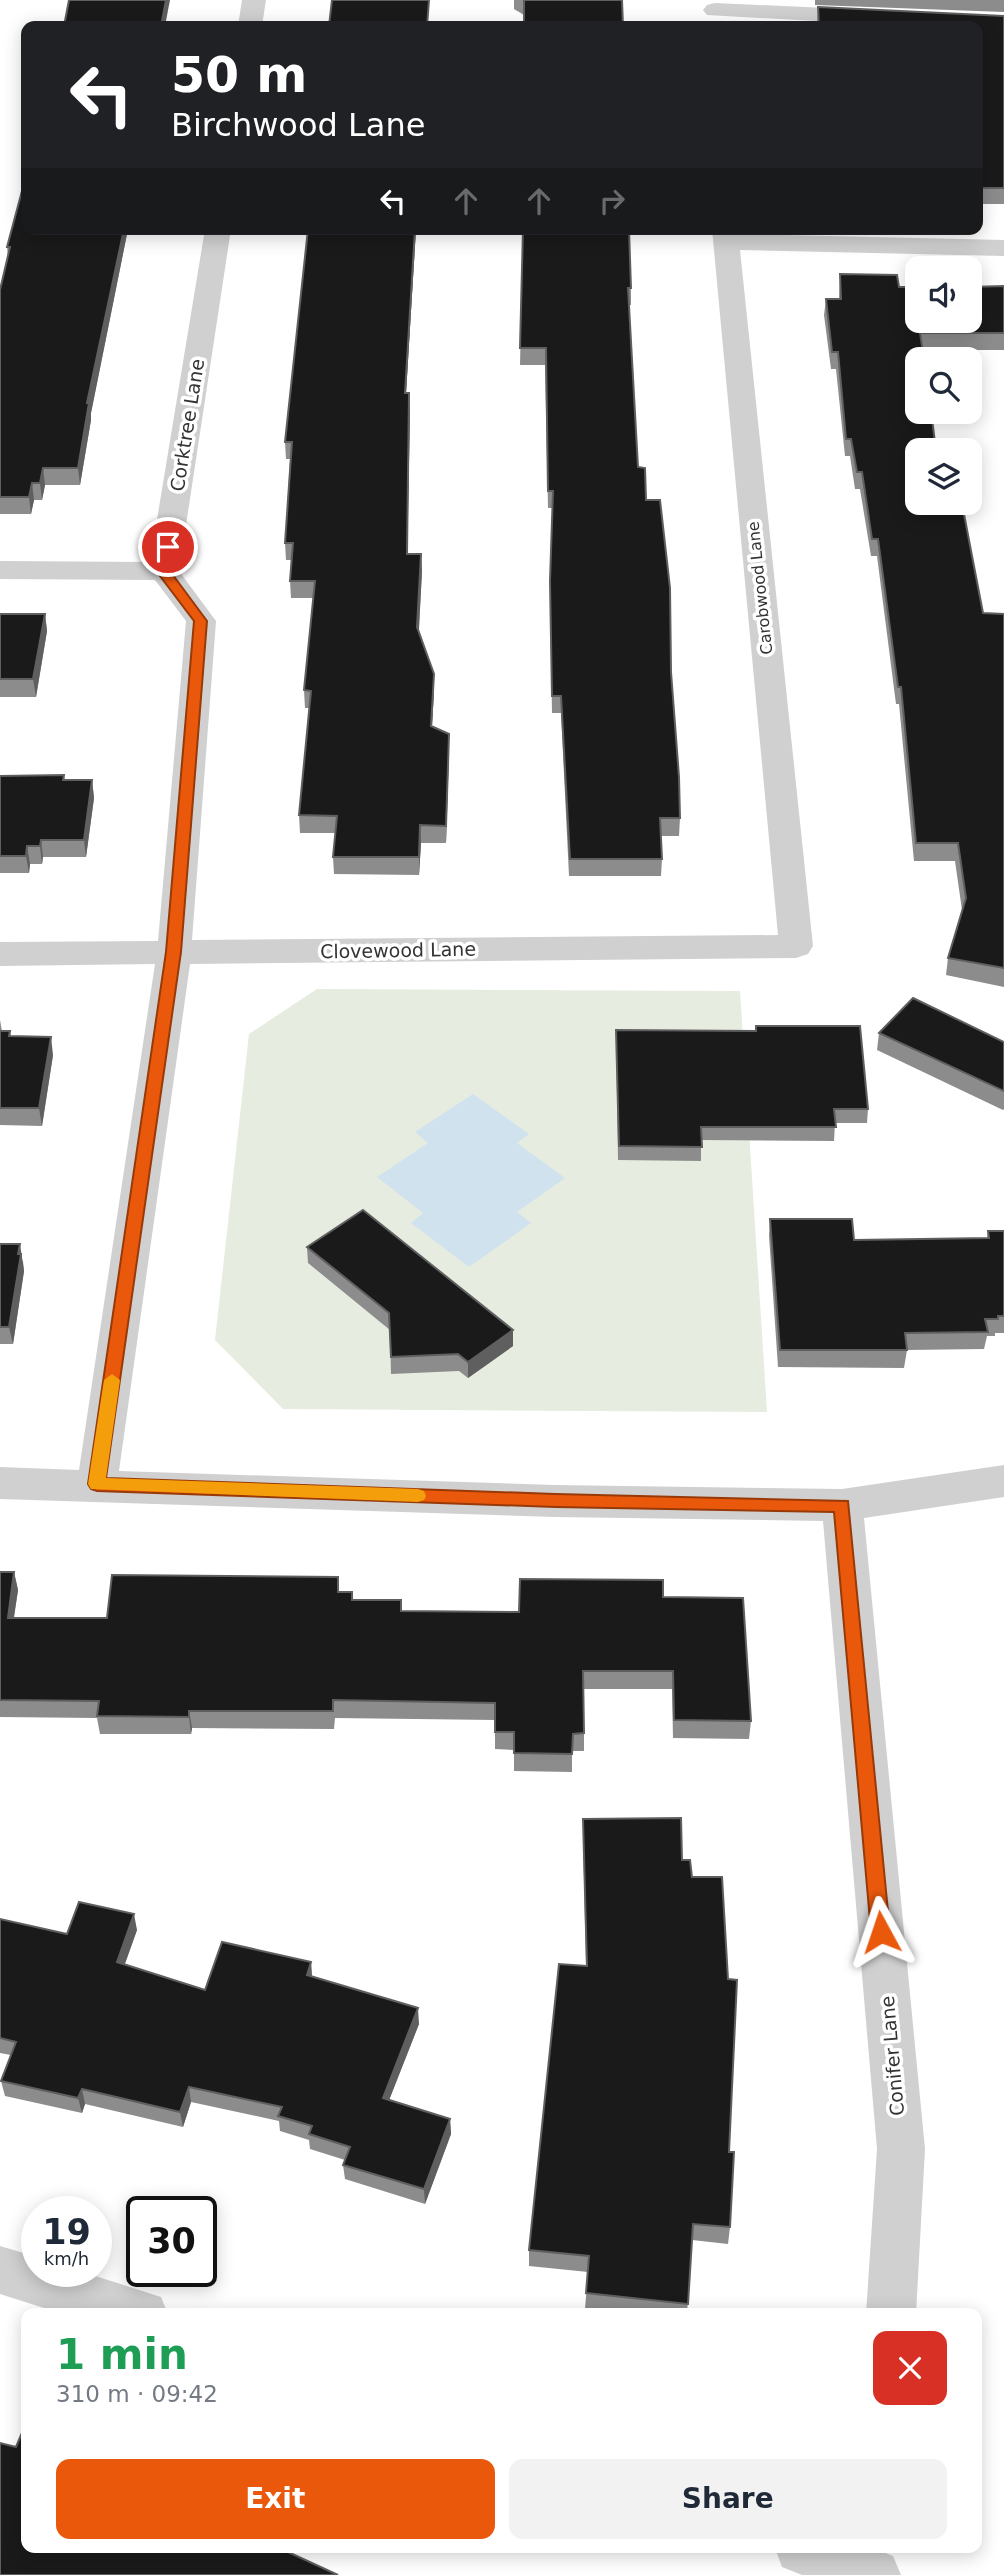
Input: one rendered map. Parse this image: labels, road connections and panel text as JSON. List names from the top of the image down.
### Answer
{
  "streets": {
    "street": [
      "Corktree Lane",
      "Carobwood Lane",
      "Clovewood Lane",
      "Conifer Lane"
    ]
  },
  "crossings": [
    ["Carobwood Lane", "Clovewood Lane"]
  ],
  "page": {
    "turn": ["50 m", "Birchwood Lane"],
    "speed": "19 km/h",
    "limit": "30",
    "heading": ["1 min", "310 m · 09:42"],
    "buttons": ["Exit", "Share"]
  }
}
